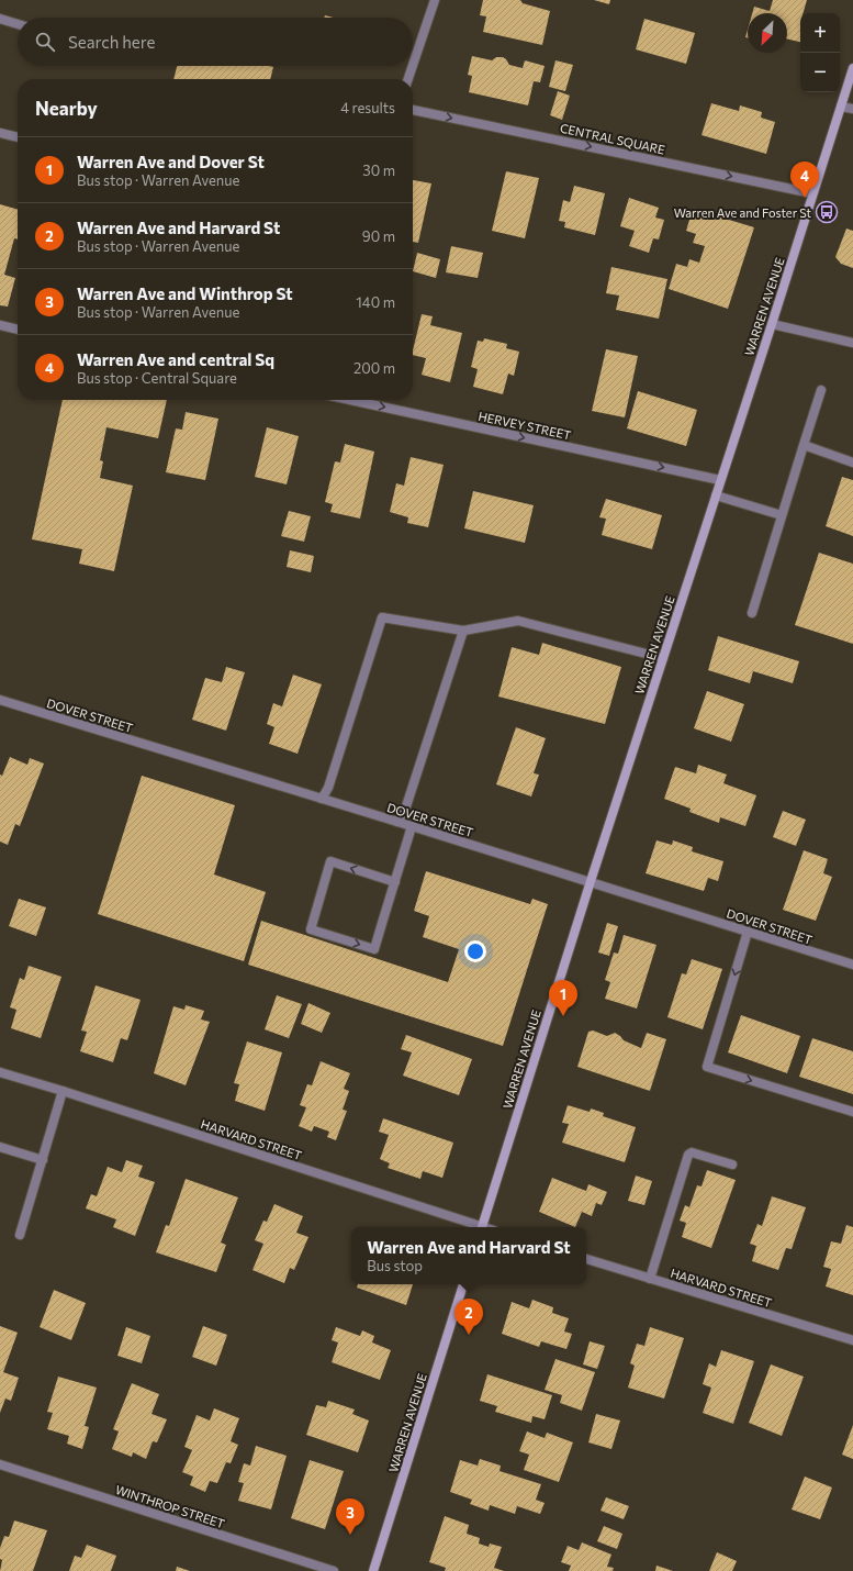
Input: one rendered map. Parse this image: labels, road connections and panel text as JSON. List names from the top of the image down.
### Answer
{
  "streets": {
    "main road": ["WARREN AVENUE"],
    "street": [
      "CENTRAL SQUARE",
      "HERVEY STREET",
      "DOVER STREET",
      "HARVARD STREET",
      "WINTHROP STREET"
    ]
  },
  "crossings": [
    ["CENTRAL SQUARE", "WARREN AVENUE"],
    ["WARREN AVENUE", "HERVEY STREET"],
    ["WARREN AVENUE", "DOVER STREET"]
  ],
  "one_way": ["CENTRAL SQUARE", "HERVEY STREET"],
  "places": {
    "bus stop": ["Warren Ave and Foster St"]
  },
  "north": "bottom left",
  "page": {
    "map_buttons": ["+", "−"],
    "search": "Search here",
    "heading": ["Nearby", "4 results"],
    "list": [
      {
        "mark": "1",
        "name": "Warren Ave and Dover St",
        "note": "Bus stop · Warren Avenue",
        "value": "30 m"
      },
      {
        "mark": "2",
        "name": "Warren Ave and Harvard St",
        "note": "Bus stop · Warren Avenue",
        "value": "90 m"
      },
      {
        "mark": "3",
        "name": "Warren Ave and Winthrop St",
        "note": "Bus stop · Warren Avenue",
        "value": "140 m"
      },
      {
        "mark": "4",
        "name": "Warren Ave and central Sq",
        "note": "Bus stop · Central Square",
        "value": "200 m"
      }
    ],
    "pins": [
      "4",
      "1",
      "2",
      "3"
    ],
    "popup": ["Warren Ave and Harvard St", "Bus stop"]
  }
}
